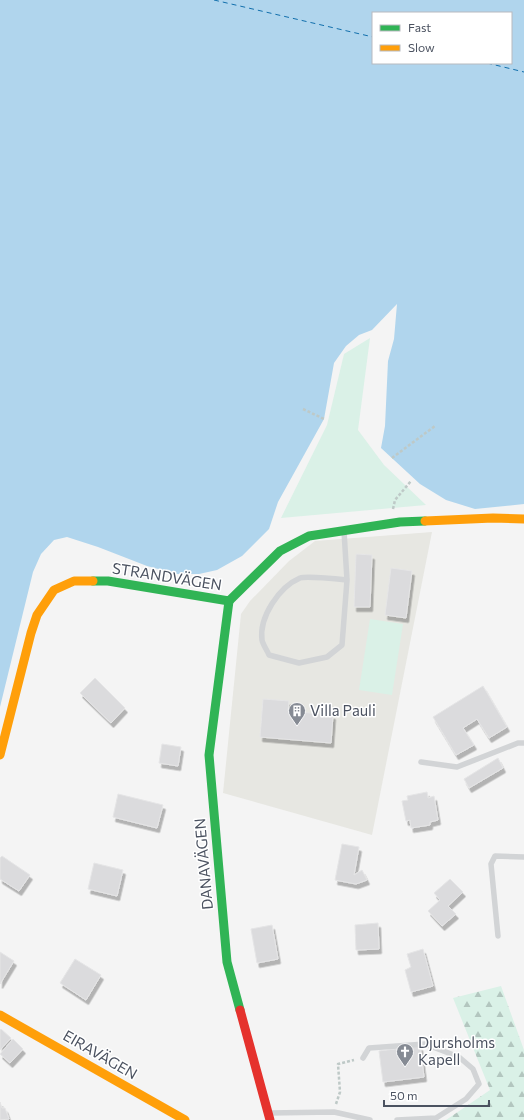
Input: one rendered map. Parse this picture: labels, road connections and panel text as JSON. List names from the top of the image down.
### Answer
{
  "streets": {
    "street": ["STRANDVÄGEN", "DANAVÄGEN", "EIRAVÄGEN"]
  },
  "crossings": [
    ["STRANDVÄGEN", "DANAVÄGEN"]
  ],
  "places": {
    "building": ["Villa Pauli"],
    "church": ["Djursholms Kapell"]
  },
  "legend": ["Fast", "Slow"],
  "scale_bar": "50 m"
}
